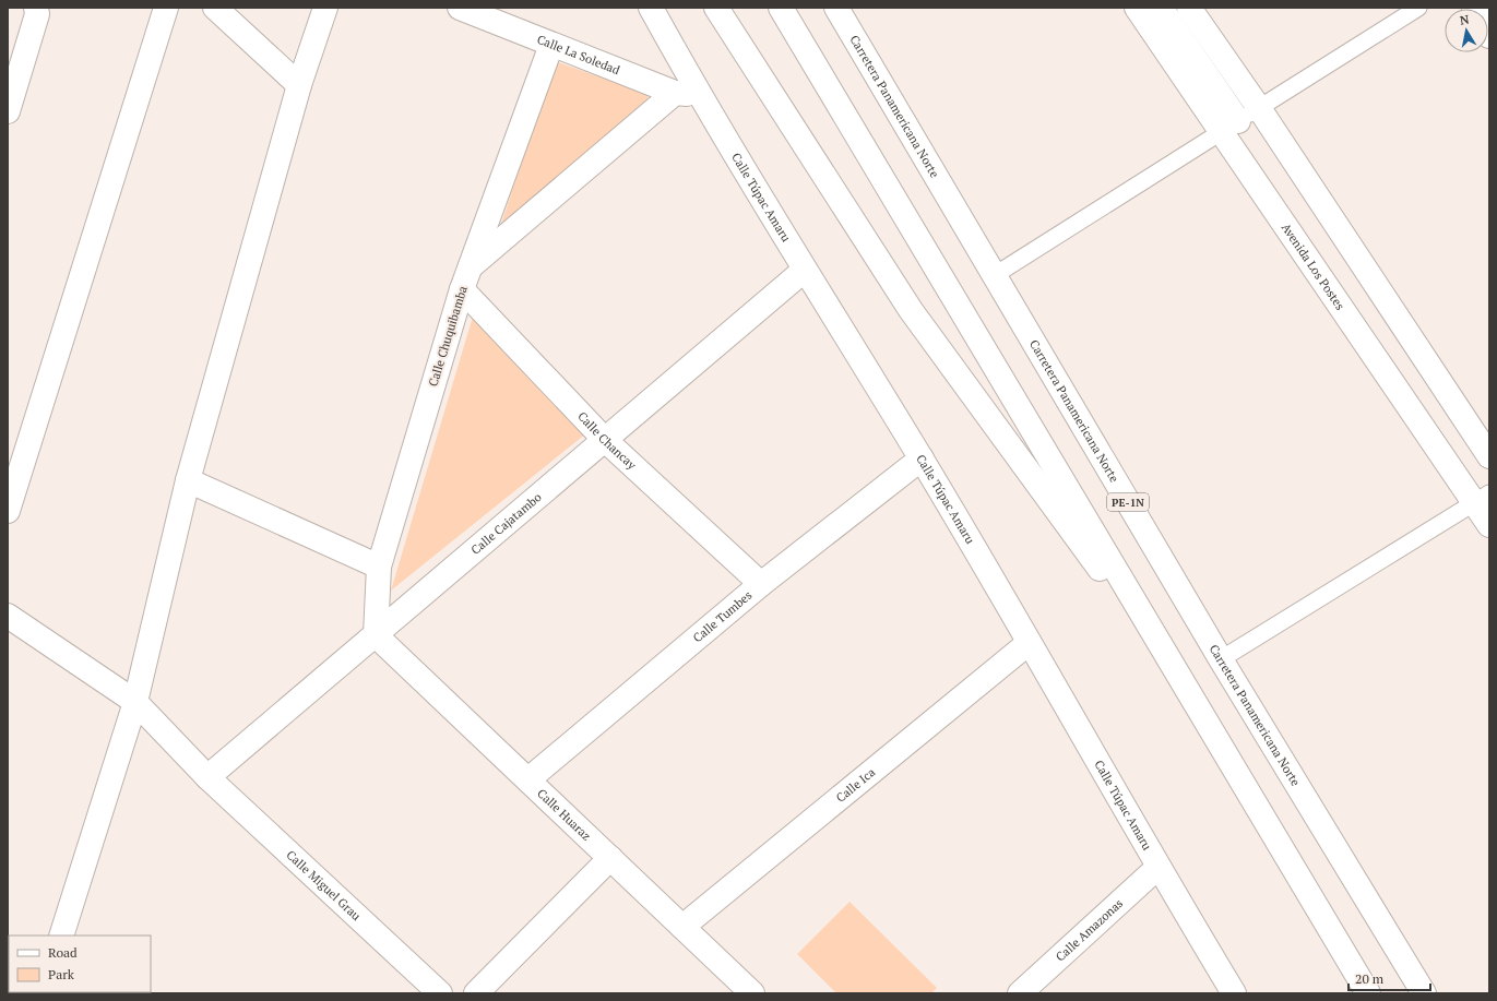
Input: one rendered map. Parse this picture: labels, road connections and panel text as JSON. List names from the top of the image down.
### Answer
{
  "streets": {
    "main road": [
      "Calle La Soledad",
      "Carretera Panamericana Norte",
      "Calle Túpac Amaru",
      "Avenida Los Postes",
      "Calle Chuquibamba",
      "Calle Chancay",
      "PE-1N",
      "Calle Cajatambo",
      "Calle Tumbes",
      "Calle Ica",
      "Calle Huaraz",
      "Calle Miguel Grau",
      "Calle Amazonas"
    ]
  },
  "crossings": [
    ["Calle La Soledad", "Calle Túpac Amaru"],
    ["Calle La Soledad", "Calle Chuquibamba"],
    ["Calle Túpac Amaru", "Calle Cajatambo"],
    ["Calle Túpac Amaru", "Calle Tumbes"],
    ["Calle Túpac Amaru", "Calle Ica"],
    ["Calle Túpac Amaru", "Calle Amazonas"],
    ["Calle Chuquibamba", "Calle Chancay"],
    ["Calle Chuquibamba", "Calle Cajatambo"],
    ["Calle Chuquibamba", "Calle Huaraz"],
    ["Calle Chancay", "Calle Cajatambo"],
    ["Calle Chancay", "Calle Tumbes"],
    ["Calle Cajatambo", "Calle Huaraz"],
    ["Calle Cajatambo", "Calle Miguel Grau"],
    ["Calle Tumbes", "Calle Huaraz"],
    ["Calle Ica", "Calle Huaraz"]
  ],
  "legend": ["Road", "Park"],
  "scale_bar": "20 m",
  "north": "top"
}
